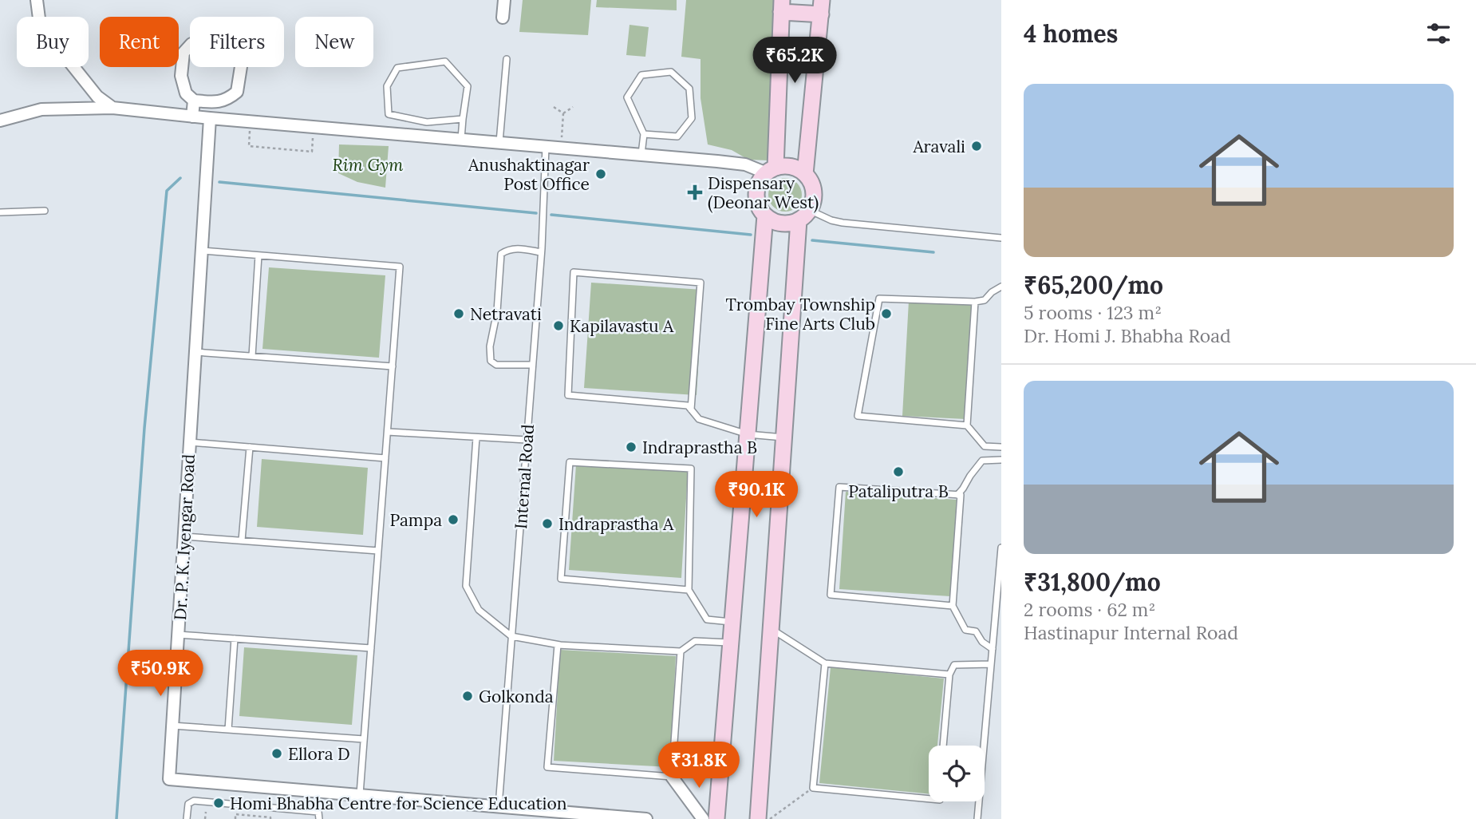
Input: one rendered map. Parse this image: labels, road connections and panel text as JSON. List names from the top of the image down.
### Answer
{
  "streets": {
    "street": ["Dr. P. K. Iyengar Road"],
    "lane": ["Internal Road"]
  },
  "crossings": [
    ["Internal Road", "Dr. P. K. Iyengar Road"]
  ],
  "parks": ["Rim Gym"],
  "places": {
    "other": [
      "Aravali",
      "Anushaktinagar Post Office",
      "Netravati",
      "Trombay Township Fine Arts Club",
      "Kapilavastu A",
      "Indraprastha B",
      "Pataliputra B",
      "Pampa",
      "Indraprastha A",
      "Golkonda",
      "Ellora D",
      "Homi Bhabha Centre for Science Education"
    ],
    "health": ["Dispensary (Deonar West)"]
  },
  "page": {
    "heading": "4 homes",
    "chip": [
      "Buy",
      "Rent",
      "Filters",
      "New"
    ],
    "price": [
      "₹65.2K",
      "₹90.1K",
      "₹50.9K",
      "₹31.8K"
    ],
    "list": [
      {
        "name": "₹65,200/mo",
        "note": "5 rooms · 123 m² · Dr. Homi J. Bhabha Road"
      },
      {
        "name": "₹31,800/mo",
        "note": "2 rooms · 62 m² · Hastinapur Internal Road"
      }
    ]
  }
}
